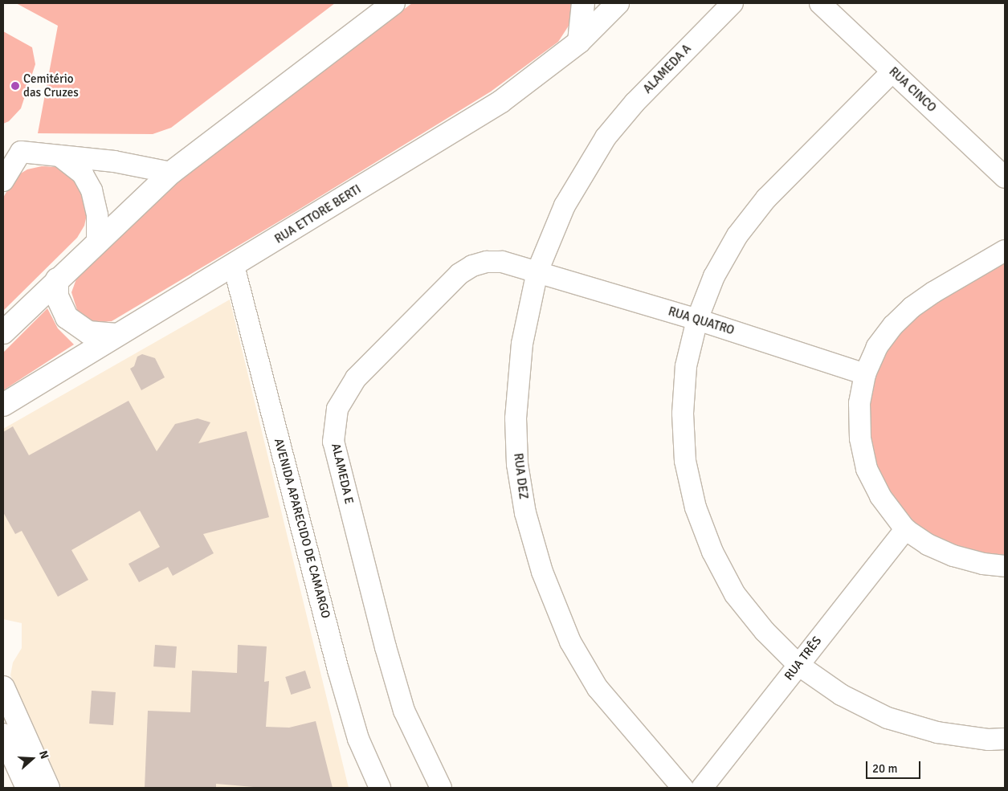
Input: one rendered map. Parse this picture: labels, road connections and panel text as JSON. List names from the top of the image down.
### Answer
{
  "streets": {
    "street": [
      "ALAMEDA A",
      "RUA CINCO",
      "RUA ETTORE BERTI",
      "RUA QUATRO",
      "ALAMEDA E",
      "RUA DEZ",
      "AVENIDA APARECIDO DE CAMARGO",
      "RUA TRÊS"
    ]
  },
  "crossings": [
    ["ALAMEDA A", "RUA DEZ"],
    ["RUA ETTORE BERTI", "AVENIDA APARECIDO DE CAMARGO"],
    ["RUA QUATRO", "ALAMEDA E"],
    ["RUA QUATRO", "RUA DEZ"],
    ["ALAMEDA E", "RUA DEZ"]
  ],
  "places": ["Cemitério das Cruzes"],
  "scale_bar": "20 m",
  "north": "right"
}
